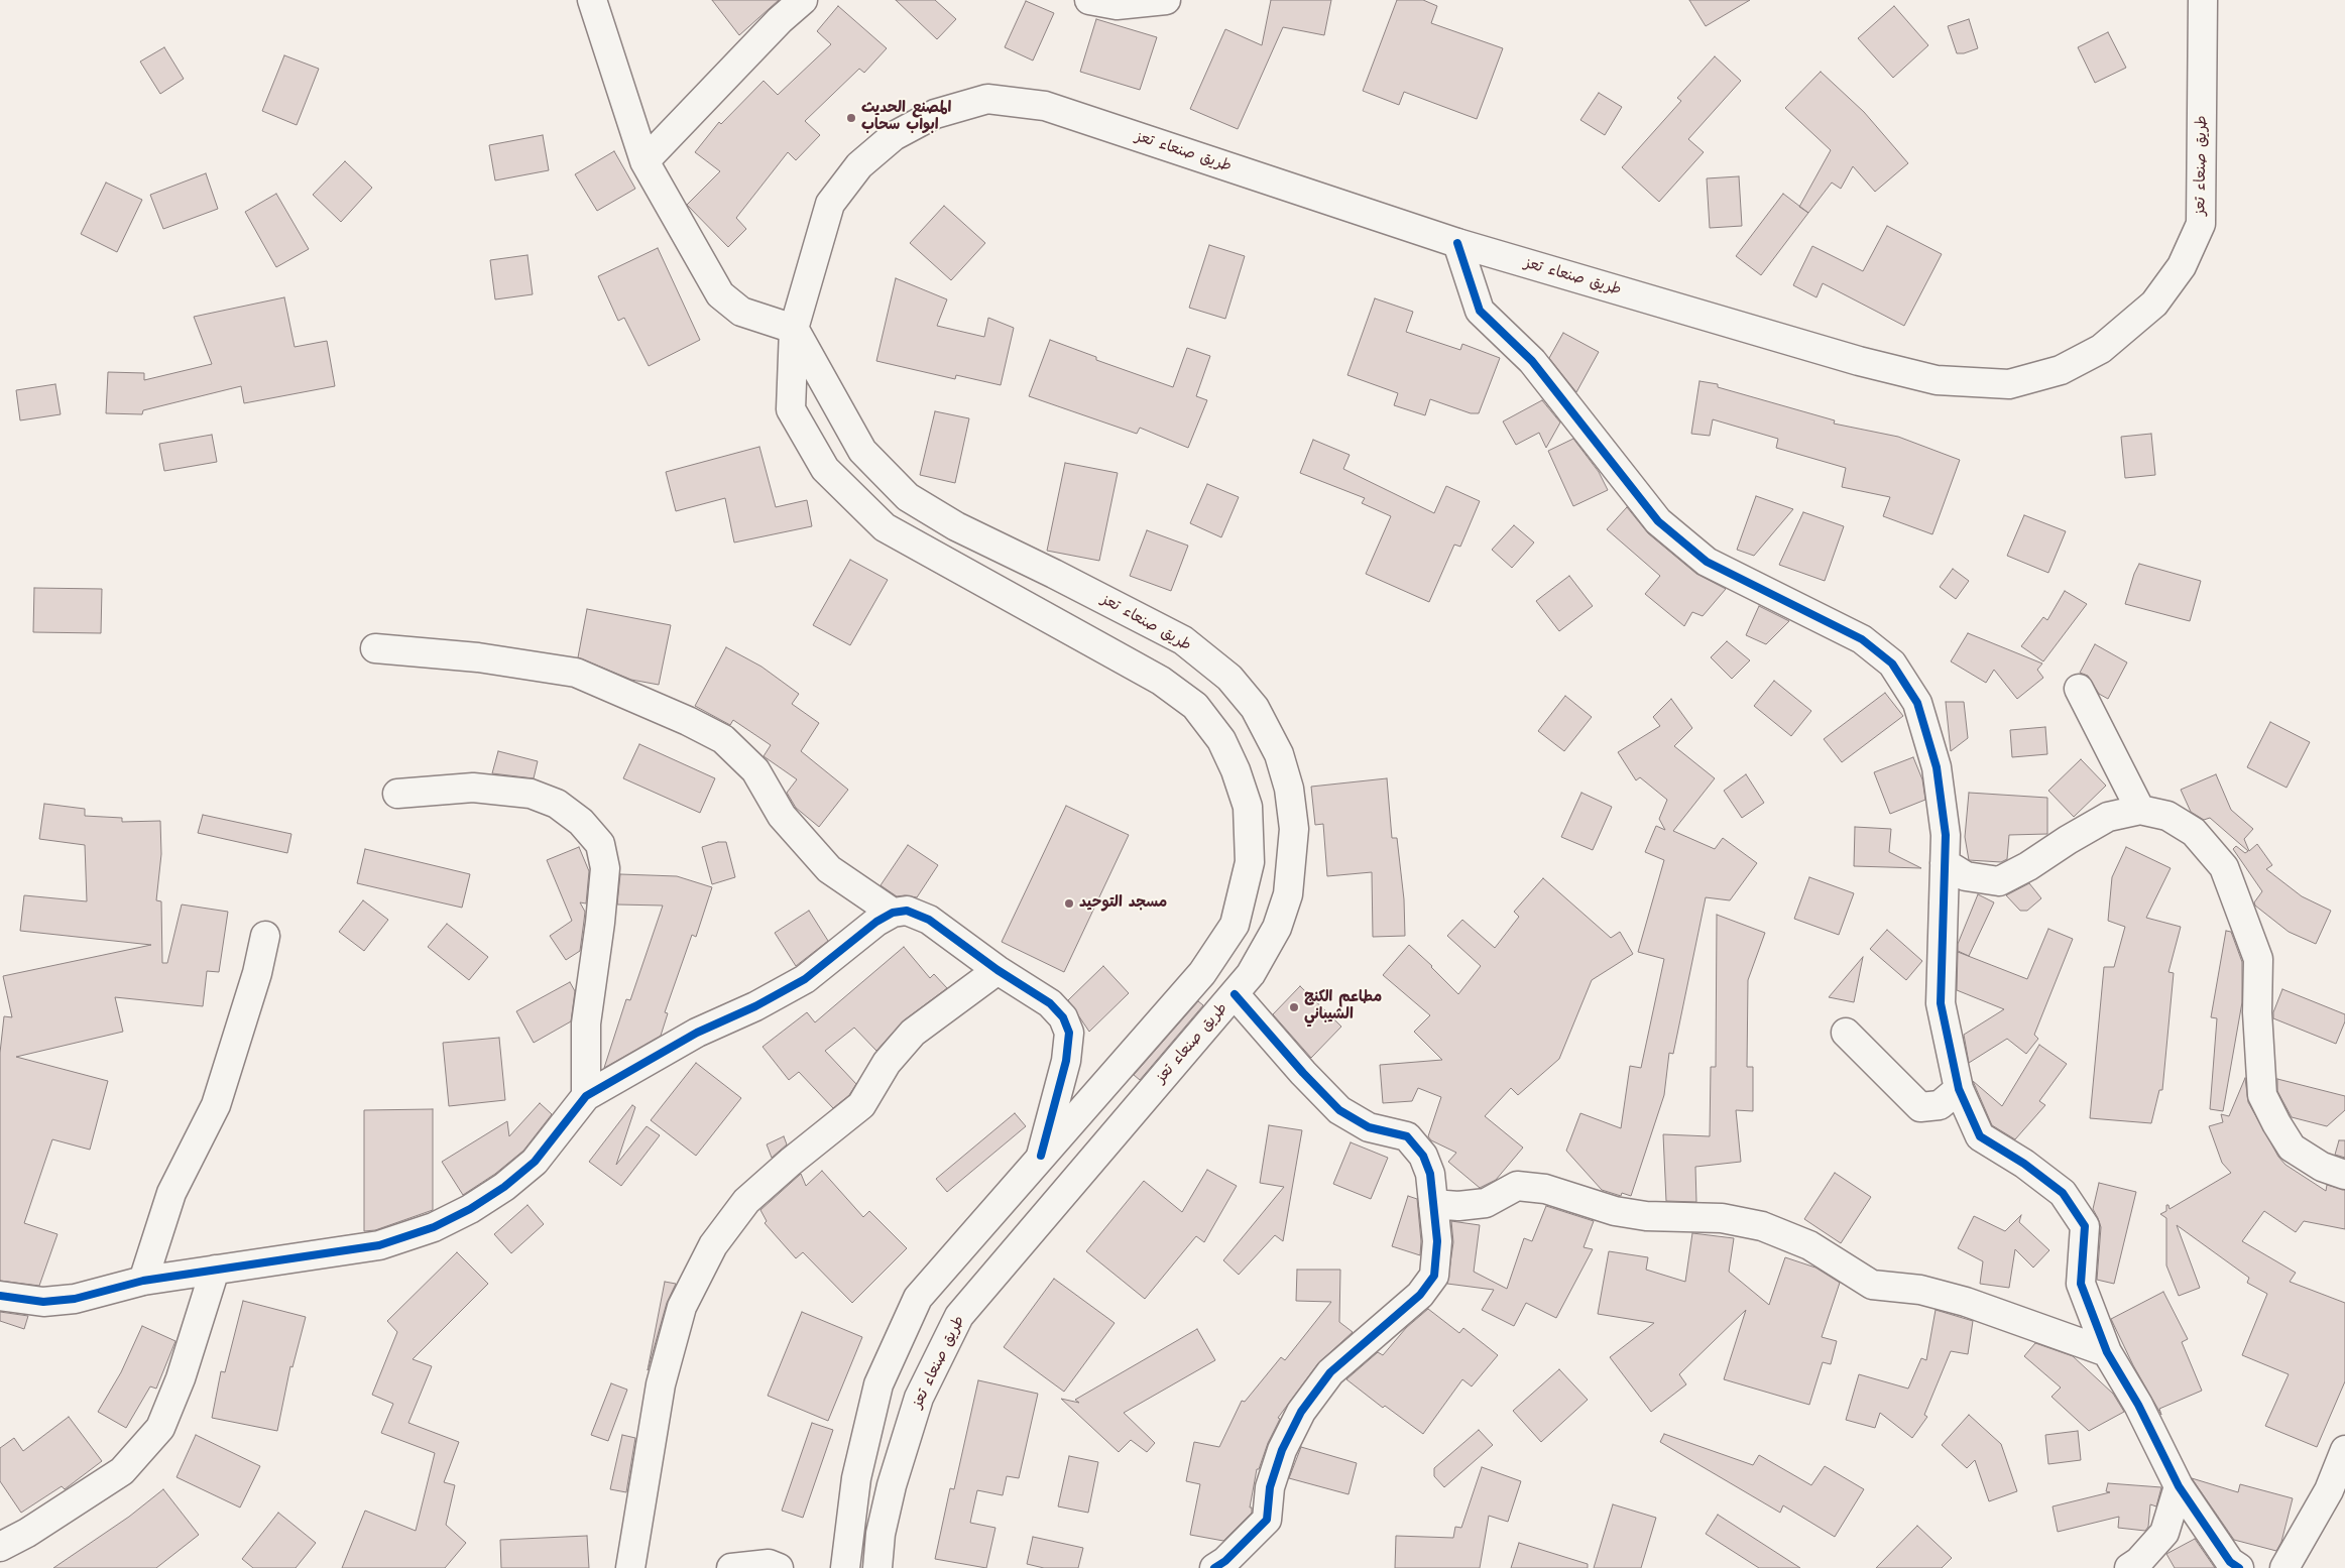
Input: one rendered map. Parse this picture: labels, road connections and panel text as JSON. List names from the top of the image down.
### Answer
{
  "streets": {
    "main road": ["طريق صنعاء تعز"]
  },
  "places": ["المصنع الحديث ابواب سحاب", "مسجد التوحيد", "مطاعم الكنج الشيباني"]
}
